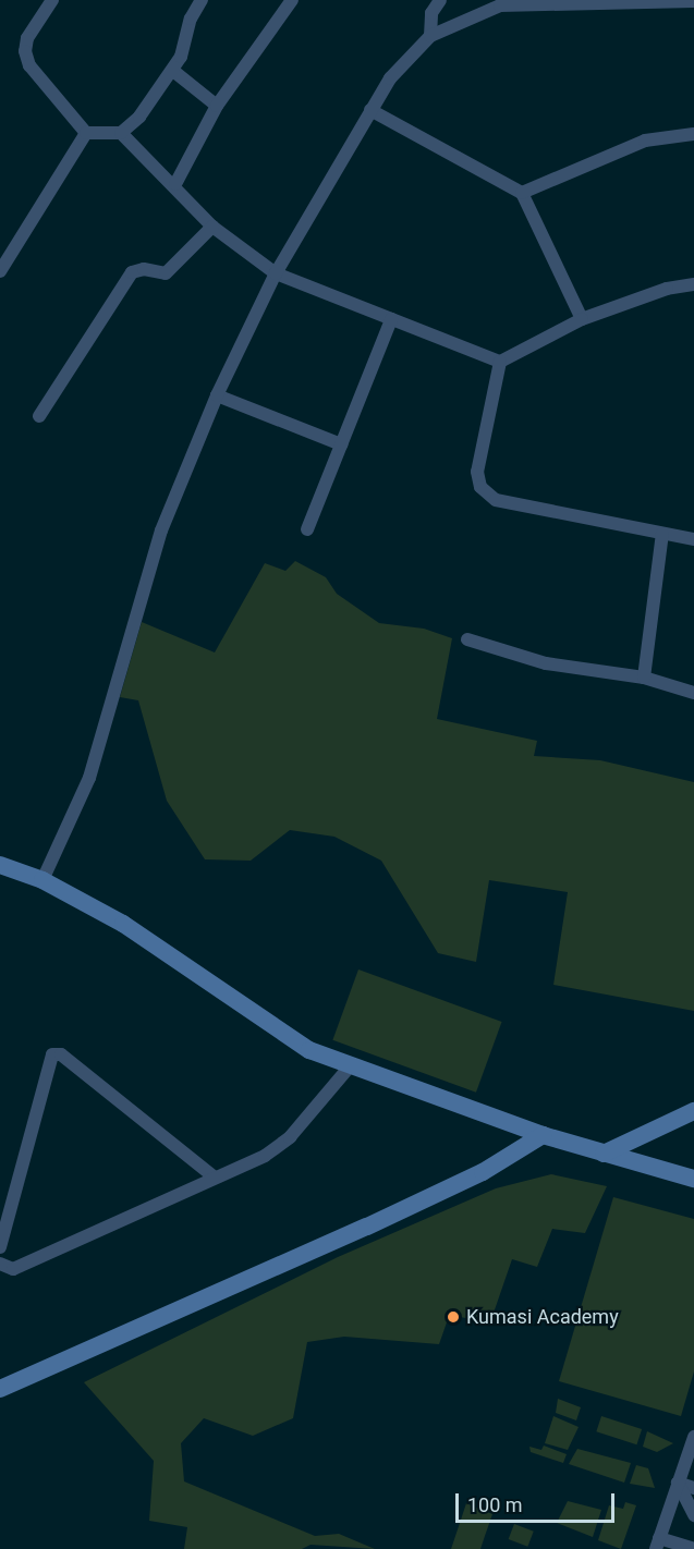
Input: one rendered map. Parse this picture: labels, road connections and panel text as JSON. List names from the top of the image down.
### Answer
{
  "places": ["Kumasi Academy"],
  "scale_bar": "100 m"
}
